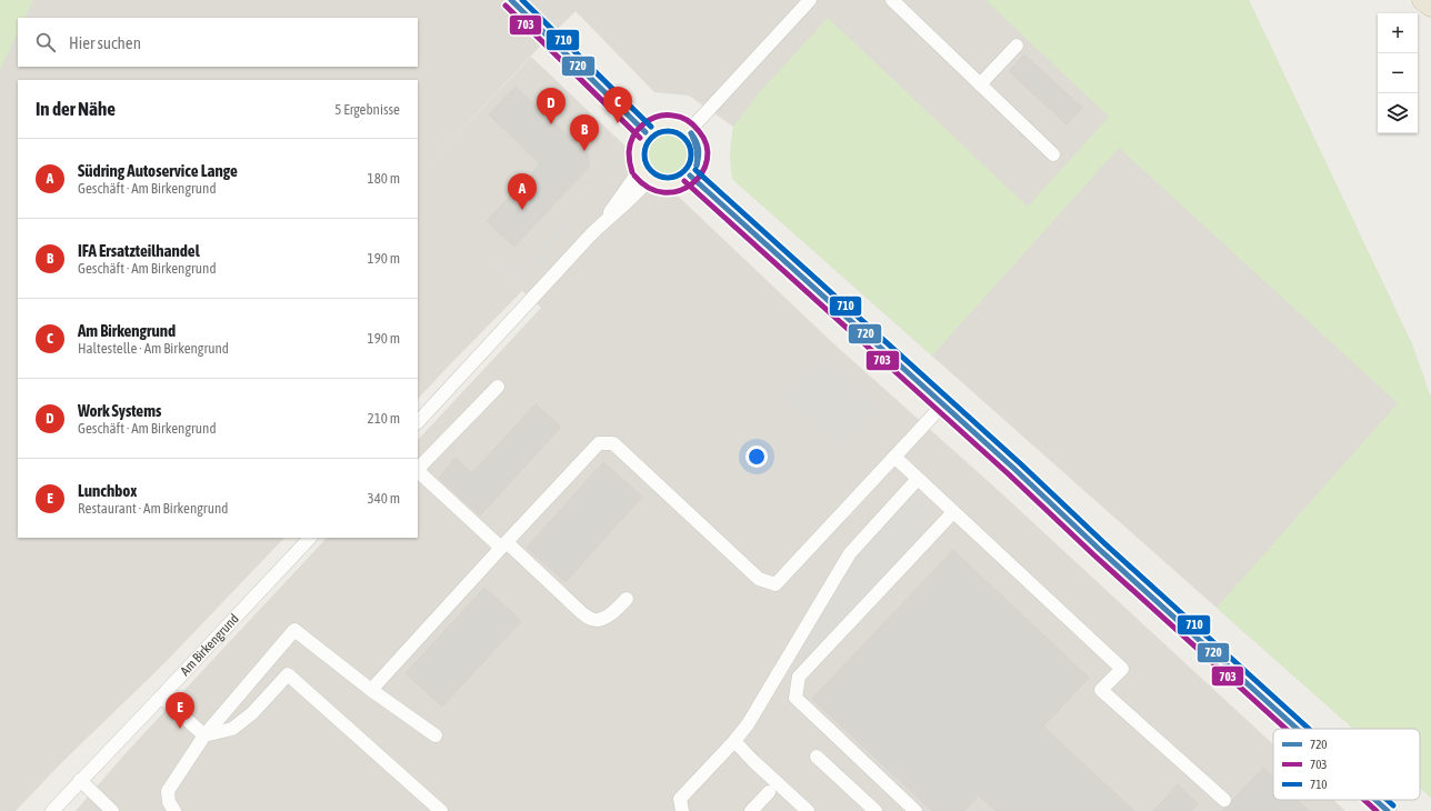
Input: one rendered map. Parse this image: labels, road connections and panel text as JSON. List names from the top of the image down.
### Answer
{
  "streets": {
    "street": ["Am Birkengrund"]
  },
  "lines": ["transit line 720", "transit line 710", "transit line 703"],
  "legend": ["720", "703", "710"],
  "page": {
    "map_buttons": ["+", "−"],
    "search": "Hier suchen",
    "heading": ["In der Nähe", "5 Ergebnisse"],
    "pins": [
      "C",
      "D",
      "B",
      "A",
      "E"
    ],
    "list": [
      {
        "mark": "A",
        "name": "Südring Autoservice Lange",
        "note": "Geschäft · Am Birkengrund",
        "value": "180 m"
      },
      {
        "mark": "B",
        "name": "IFA Ersatzteilhandel",
        "note": "Geschäft · Am Birkengrund",
        "value": "190 m"
      },
      {
        "mark": "C",
        "name": "Am Birkengrund",
        "note": "Haltestelle · Am Birkengrund",
        "value": "190 m"
      },
      {
        "mark": "D",
        "name": "Work Systems",
        "note": "Geschäft · Am Birkengrund",
        "value": "210 m"
      },
      {
        "mark": "E",
        "name": "Lunchbox",
        "note": "Restaurant · Am Birkengrund",
        "value": "340 m"
      }
    ]
  }
}
